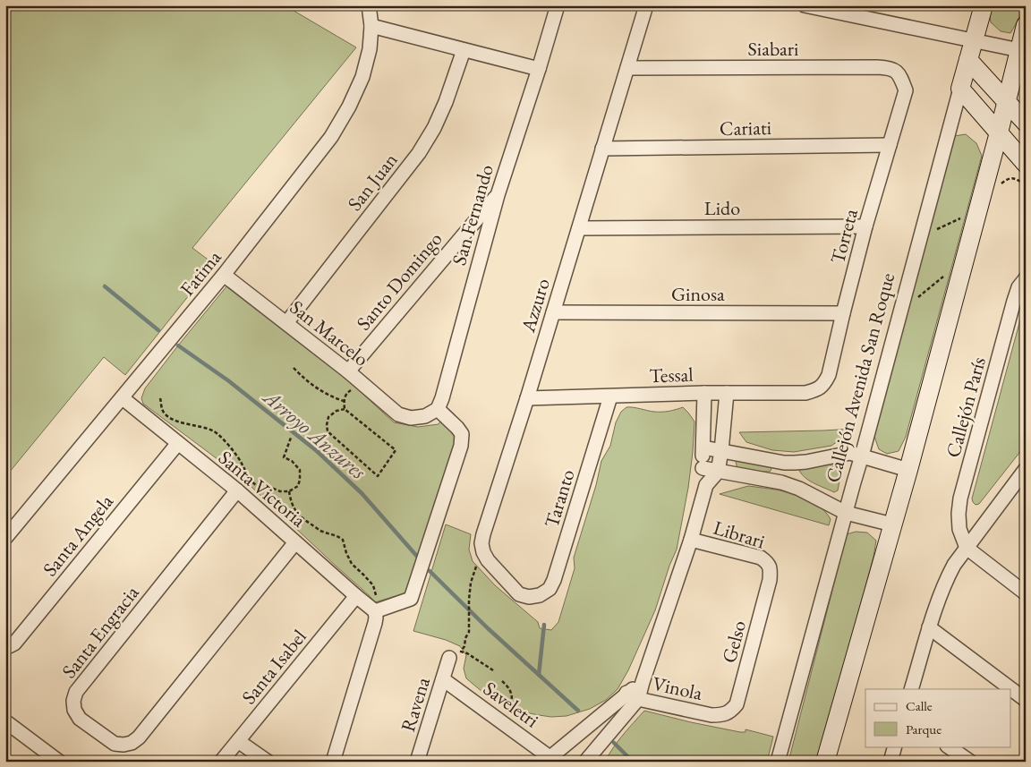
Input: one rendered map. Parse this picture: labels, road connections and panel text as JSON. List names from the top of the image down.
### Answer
{
  "streets": {
    "street": [
      "Siabari",
      "Cariati",
      "San Juan",
      "Lido",
      "San Fernando",
      "Torreta",
      "Fatima",
      "Santo Domingo",
      "Ginosa",
      "Azzuro",
      "San Marcelo",
      "Tessal",
      "Callejón Avenida San Roque",
      "Callejón París",
      "Santa Victoria",
      "Taranto",
      "Librari",
      "Santa Angela",
      "Santa Engracia",
      "Gelso",
      "Santa Isabel",
      "Vinola",
      "Ravena",
      "Saveletri"
    ]
  },
  "crossings": [
    ["Siabari", "Torreta"],
    ["Siabari", "Azzuro"],
    ["Cariati", "Torreta"],
    ["Cariati", "Azzuro"],
    ["San Juan", "San Marcelo"],
    ["Lido", "Torreta"],
    ["Lido", "Azzuro"],
    ["San Fernando", "Santo Domingo"],
    ["San Fernando", "San Marcelo"],
    ["Torreta", "Ginosa"],
    ["Torreta", "Tessal"],
    ["Fatima", "San Marcelo"],
    ["Fatima", "Santa Victoria"],
    ["Santo Domingo", "San Marcelo"],
    ["Ginosa", "Azzuro"],
    ["Azzuro", "Tessal"],
    ["Azzuro", "Taranto"],
    ["Tessal", "Taranto"],
    ["Santa Victoria", "Santa Angela"],
    ["Santa Victoria", "Santa Engracia"],
    ["Santa Victoria", "Santa Isabel"],
    ["Librari", "Gelso"],
    ["Gelso", "Vinola"],
    ["Ravena", "Saveletri"]
  ],
  "water": ["Arroyo Anzures"],
  "legend": ["Calle", "Parque"]
}
